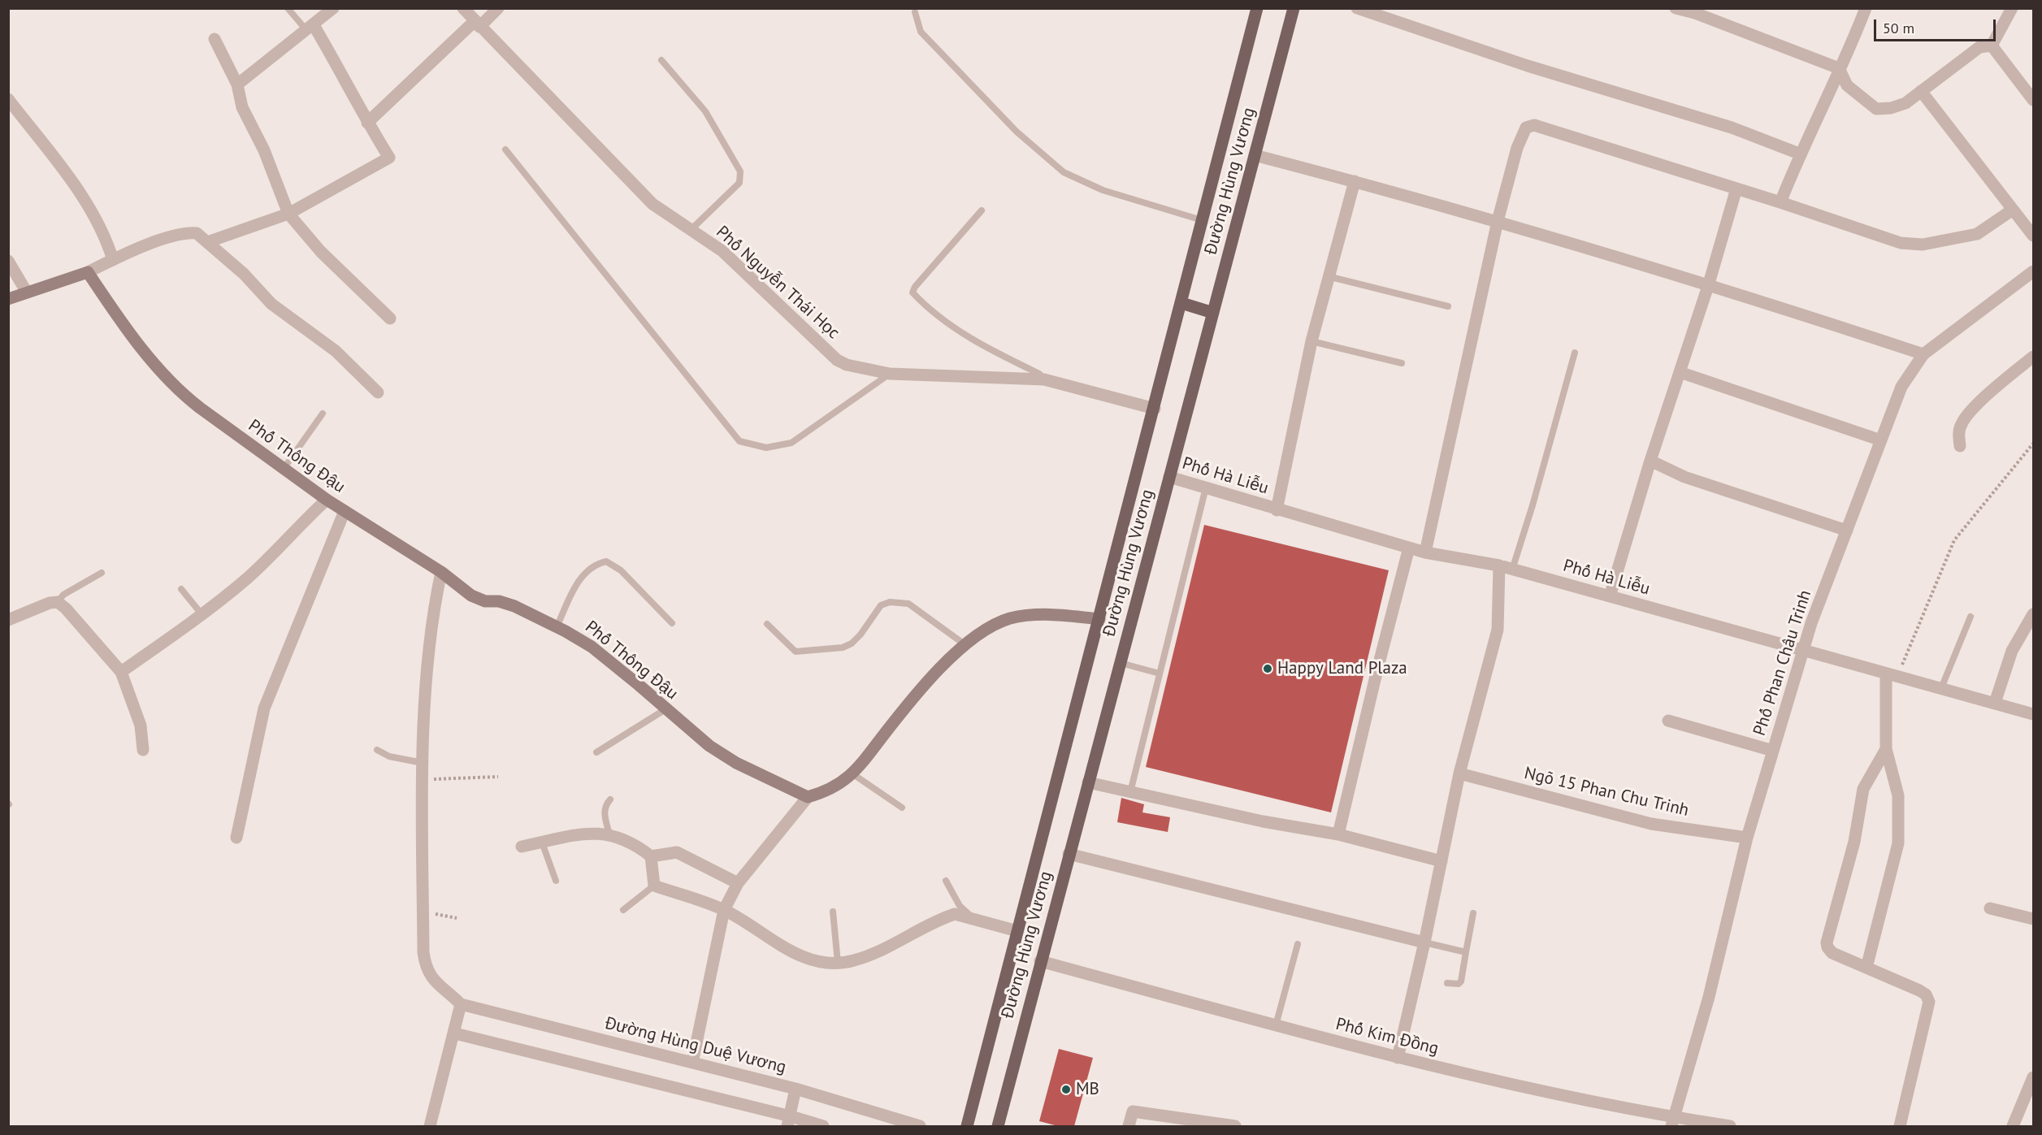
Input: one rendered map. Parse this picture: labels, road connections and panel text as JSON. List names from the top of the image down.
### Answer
{
  "streets": {
    "main road": ["Đường Hùng Vương"],
    "street": [
      "Phố Nguyễn Thái Học",
      "Phố Thông Đậu",
      "Phố Hà Liễu",
      "Phố Phan Châu Trinh",
      "Ngõ 15 Phan Chu Trinh",
      "Phố Kim Đồng",
      "Đường Hùng Duệ Vương"
    ]
  },
  "crossings": [
    ["Đường Hùng Vương", "Phố Nguyễn Thái Học"],
    ["Đường Hùng Vương", "Phố Hà Liễu"],
    ["Đường Hùng Vương", "Phố Kim Đồng"],
    ["Phố Hà Liễu", "Phố Phan Châu Trinh"],
    ["Phố Phan Châu Trinh", "Ngõ 15 Phan Chu Trinh"],
    ["Phố Phan Châu Trinh", "Phố Kim Đồng"]
  ],
  "places": ["Happy Land Plaza", "MB"],
  "scale_bar": "50 m"
}
